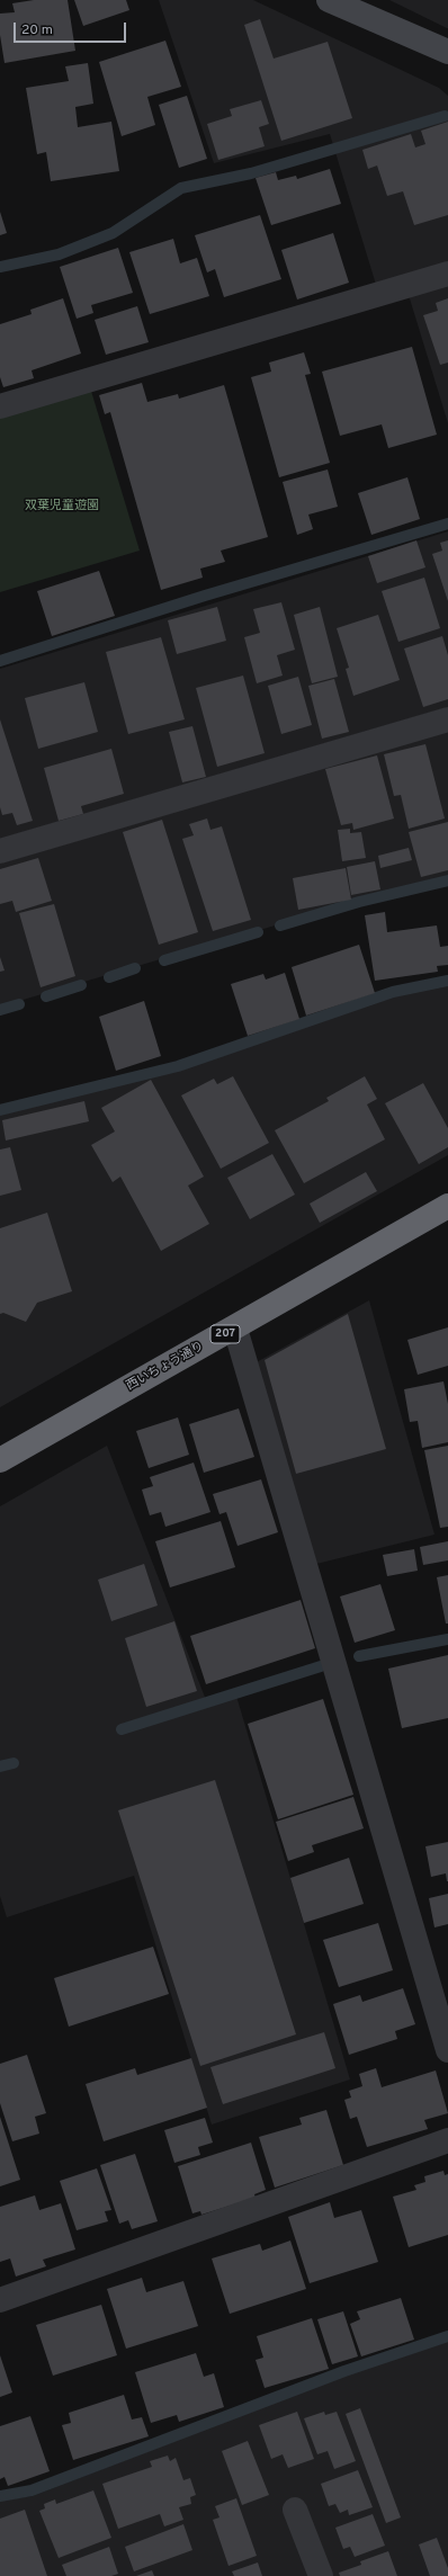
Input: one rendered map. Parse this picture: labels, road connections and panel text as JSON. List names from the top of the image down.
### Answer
{
  "streets": {
    "highway": ["207", "西いちょう通り"]
  },
  "parks": ["双葉児童遊園"],
  "scale_bar": "20 m"
}
